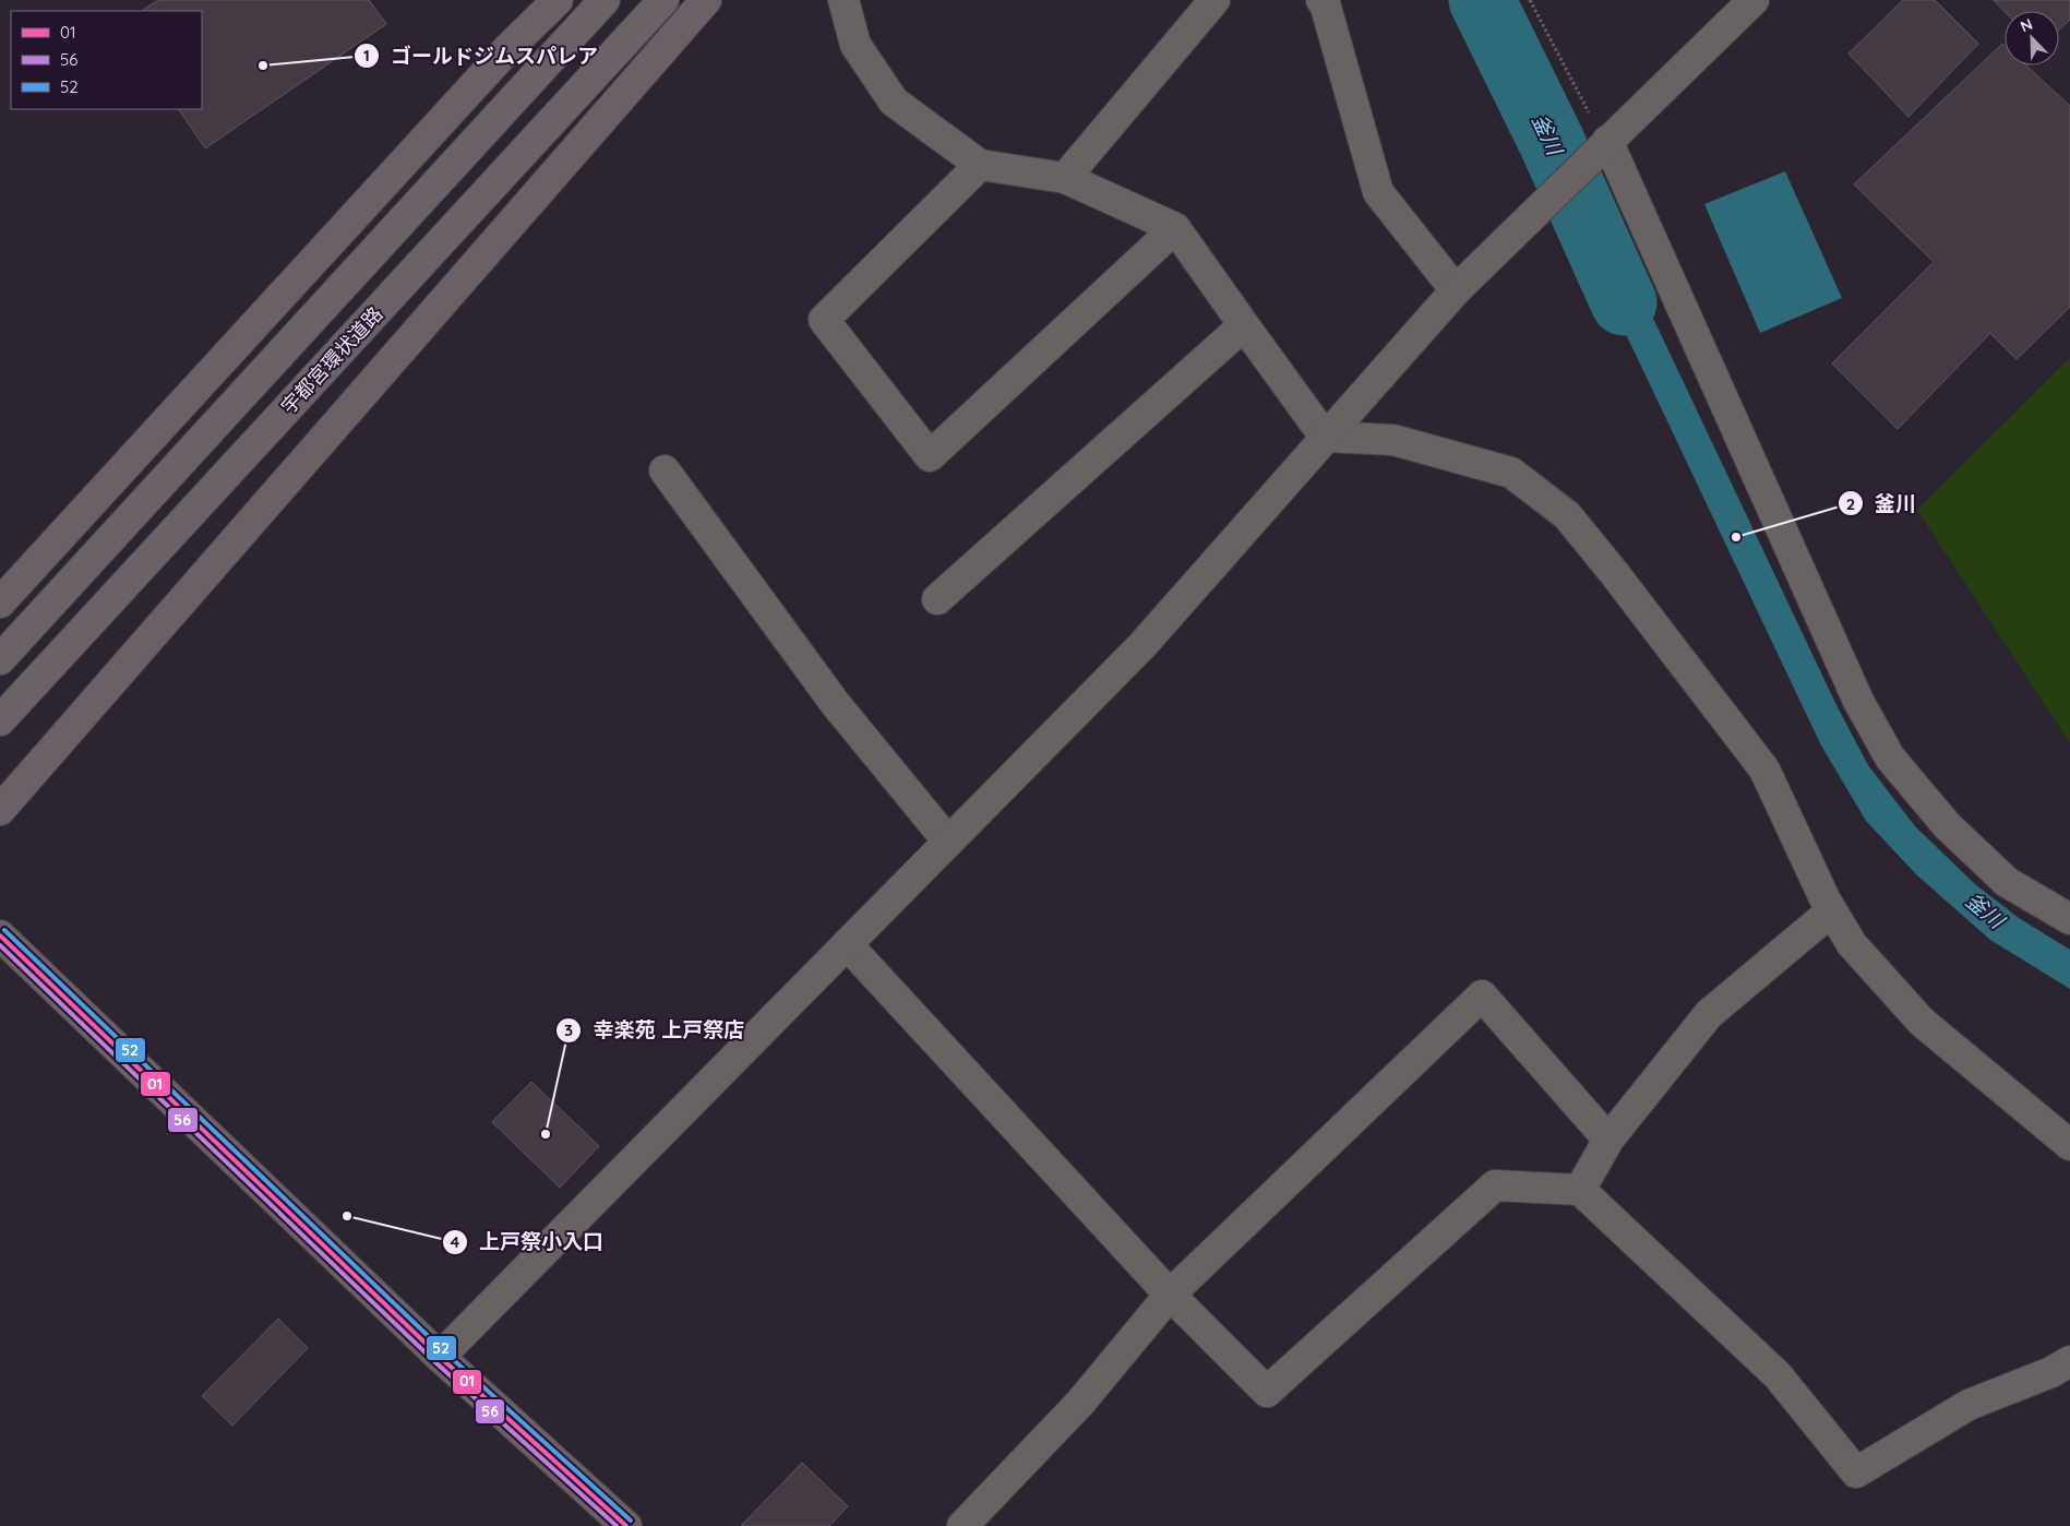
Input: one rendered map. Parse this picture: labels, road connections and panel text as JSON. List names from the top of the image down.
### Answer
{
  "streets": {
    "main road": ["宇都宮環状道路"]
  },
  "water": ["釜川"],
  "places": [
    "ゴールドジムスパレア",
    "釜川",
    "幸楽苑 上戸祭店",
    "上戸祭小入口"
  ],
  "lines": ["transit line 52", "transit line 01", "transit line 56"],
  "legend": ["01", "56", "52"],
  "north": "top left"
}
